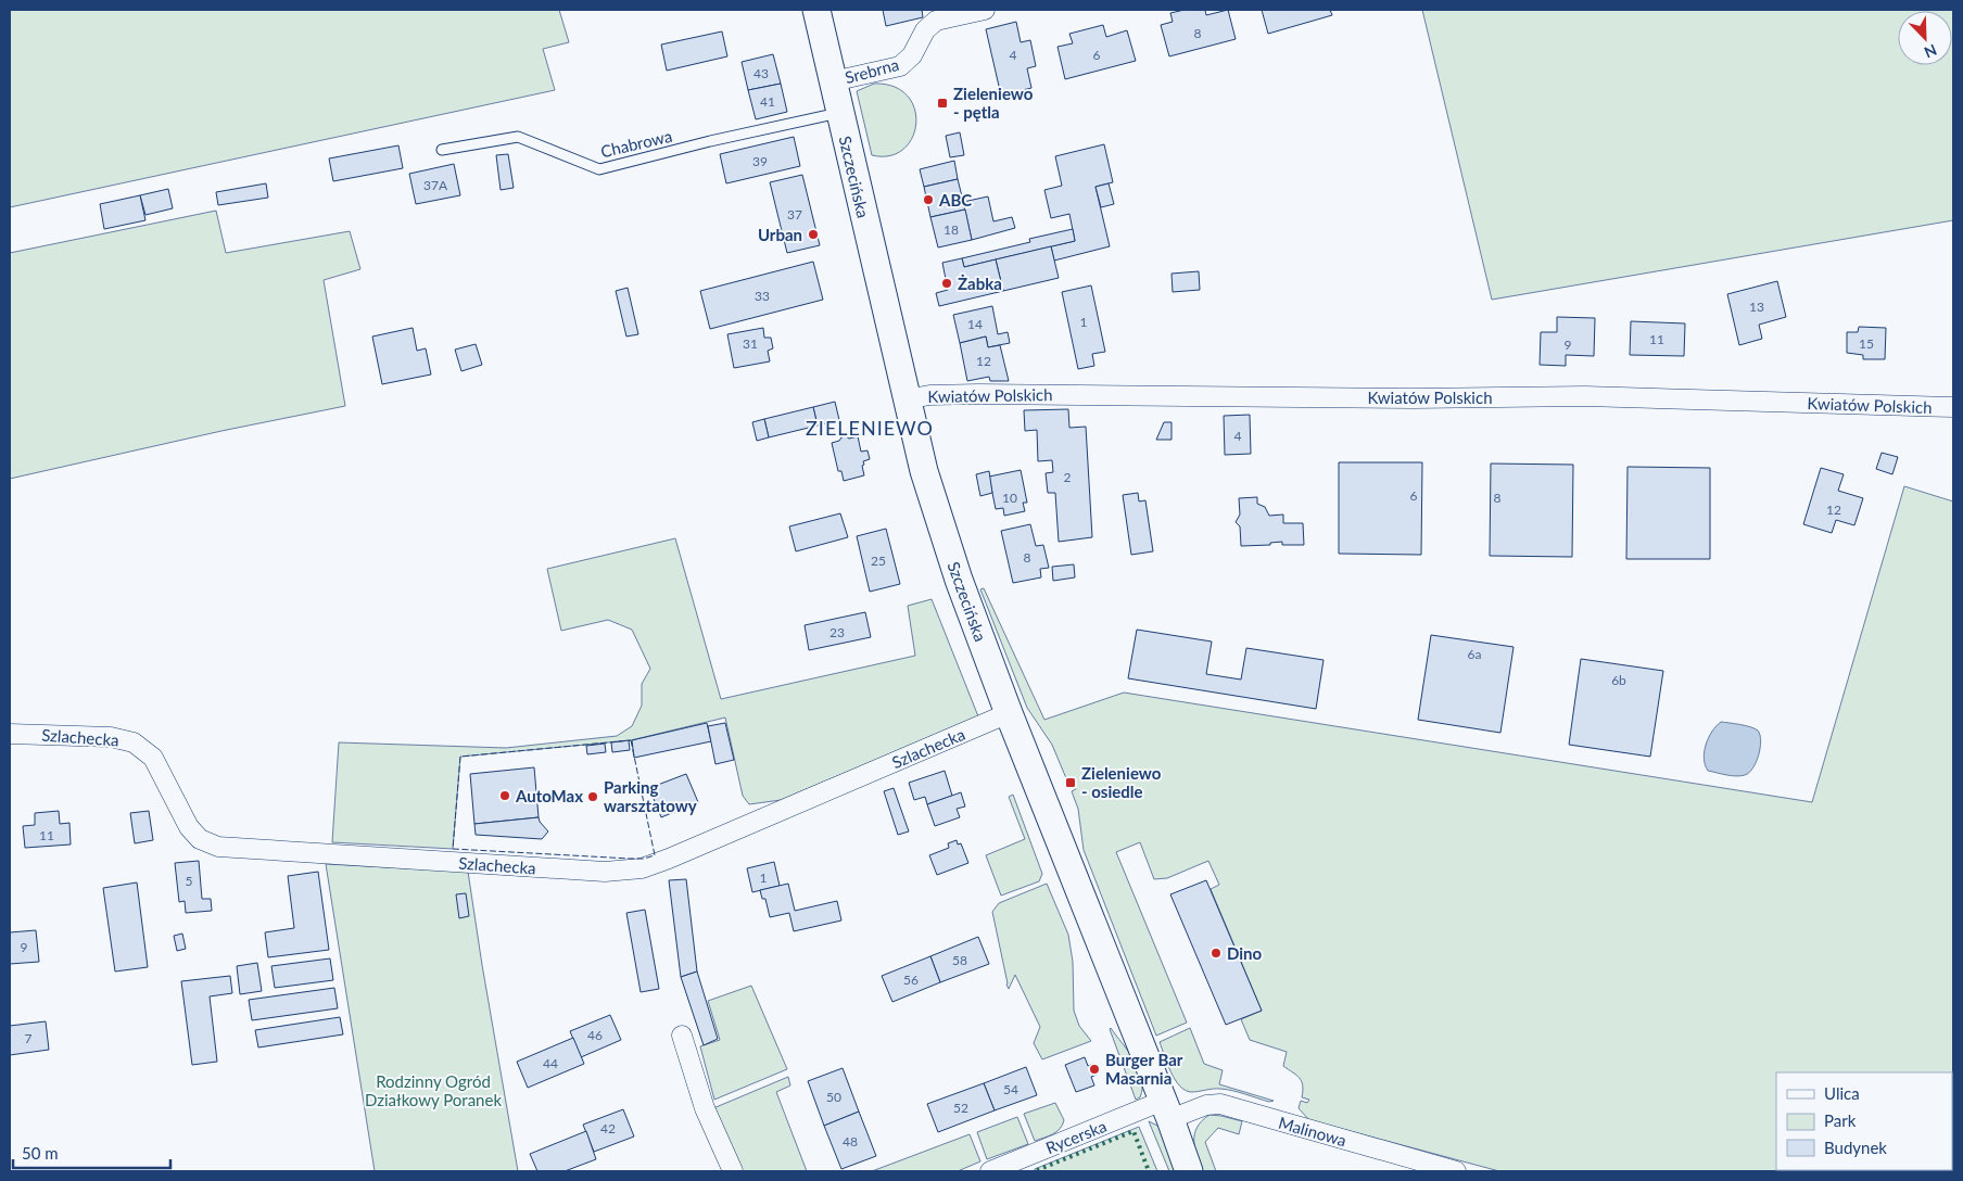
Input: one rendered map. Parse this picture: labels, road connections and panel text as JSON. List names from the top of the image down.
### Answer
{
  "streets": {
    "street": [
      "Srebrna",
      "Szczecińska",
      "Kwiatów Polskich",
      "Szlachecka",
      "Malinowa",
      "Rycerska"
    ],
    "lane": ["Chabrowa"]
  },
  "crossings": [
    ["Srebrna", "Szczecińska"],
    ["Chabrowa", "Szczecińska"],
    ["Szczecińska", "Kwiatów Polskich"],
    ["Szczecińska", "Szlachecka"],
    ["Szczecińska", "Malinowa"],
    ["Szczecińska", "Rycerska"],
    ["Malinowa", "Rycerska"]
  ],
  "districts": ["ZIELENIEWO"],
  "parks": ["Rodzinny Ogród Działkowy Poranek"],
  "places": {
    "transit": ["Zieleniewo - pętla", "Zieleniewo - osiedle"],
    "other": [
      "ABC",
      "Urban",
      "Żabka",
      "AutoMax",
      "Parking warsztatowy",
      "Dino",
      "Burger Bar Masarnia"
    ]
  },
  "house_numbers": [
    "8",
    "4",
    "6",
    "43",
    "41",
    "39",
    "37A",
    "37",
    "18",
    "33",
    "13",
    "1",
    "14",
    "11",
    "31",
    "15",
    "9",
    "12",
    "4",
    "2",
    "6",
    "10",
    "8",
    "12",
    "8",
    "25",
    "23",
    "6a",
    "6b",
    "11",
    "1",
    "5",
    "9",
    "58",
    "56",
    "46",
    "7",
    "44",
    "54",
    "50",
    "52",
    "42",
    "48"
  ],
  "legend": ["Ulica", "Park", "Budynek"],
  "scale_bar": "50 m",
  "north": "bottom right"
}
